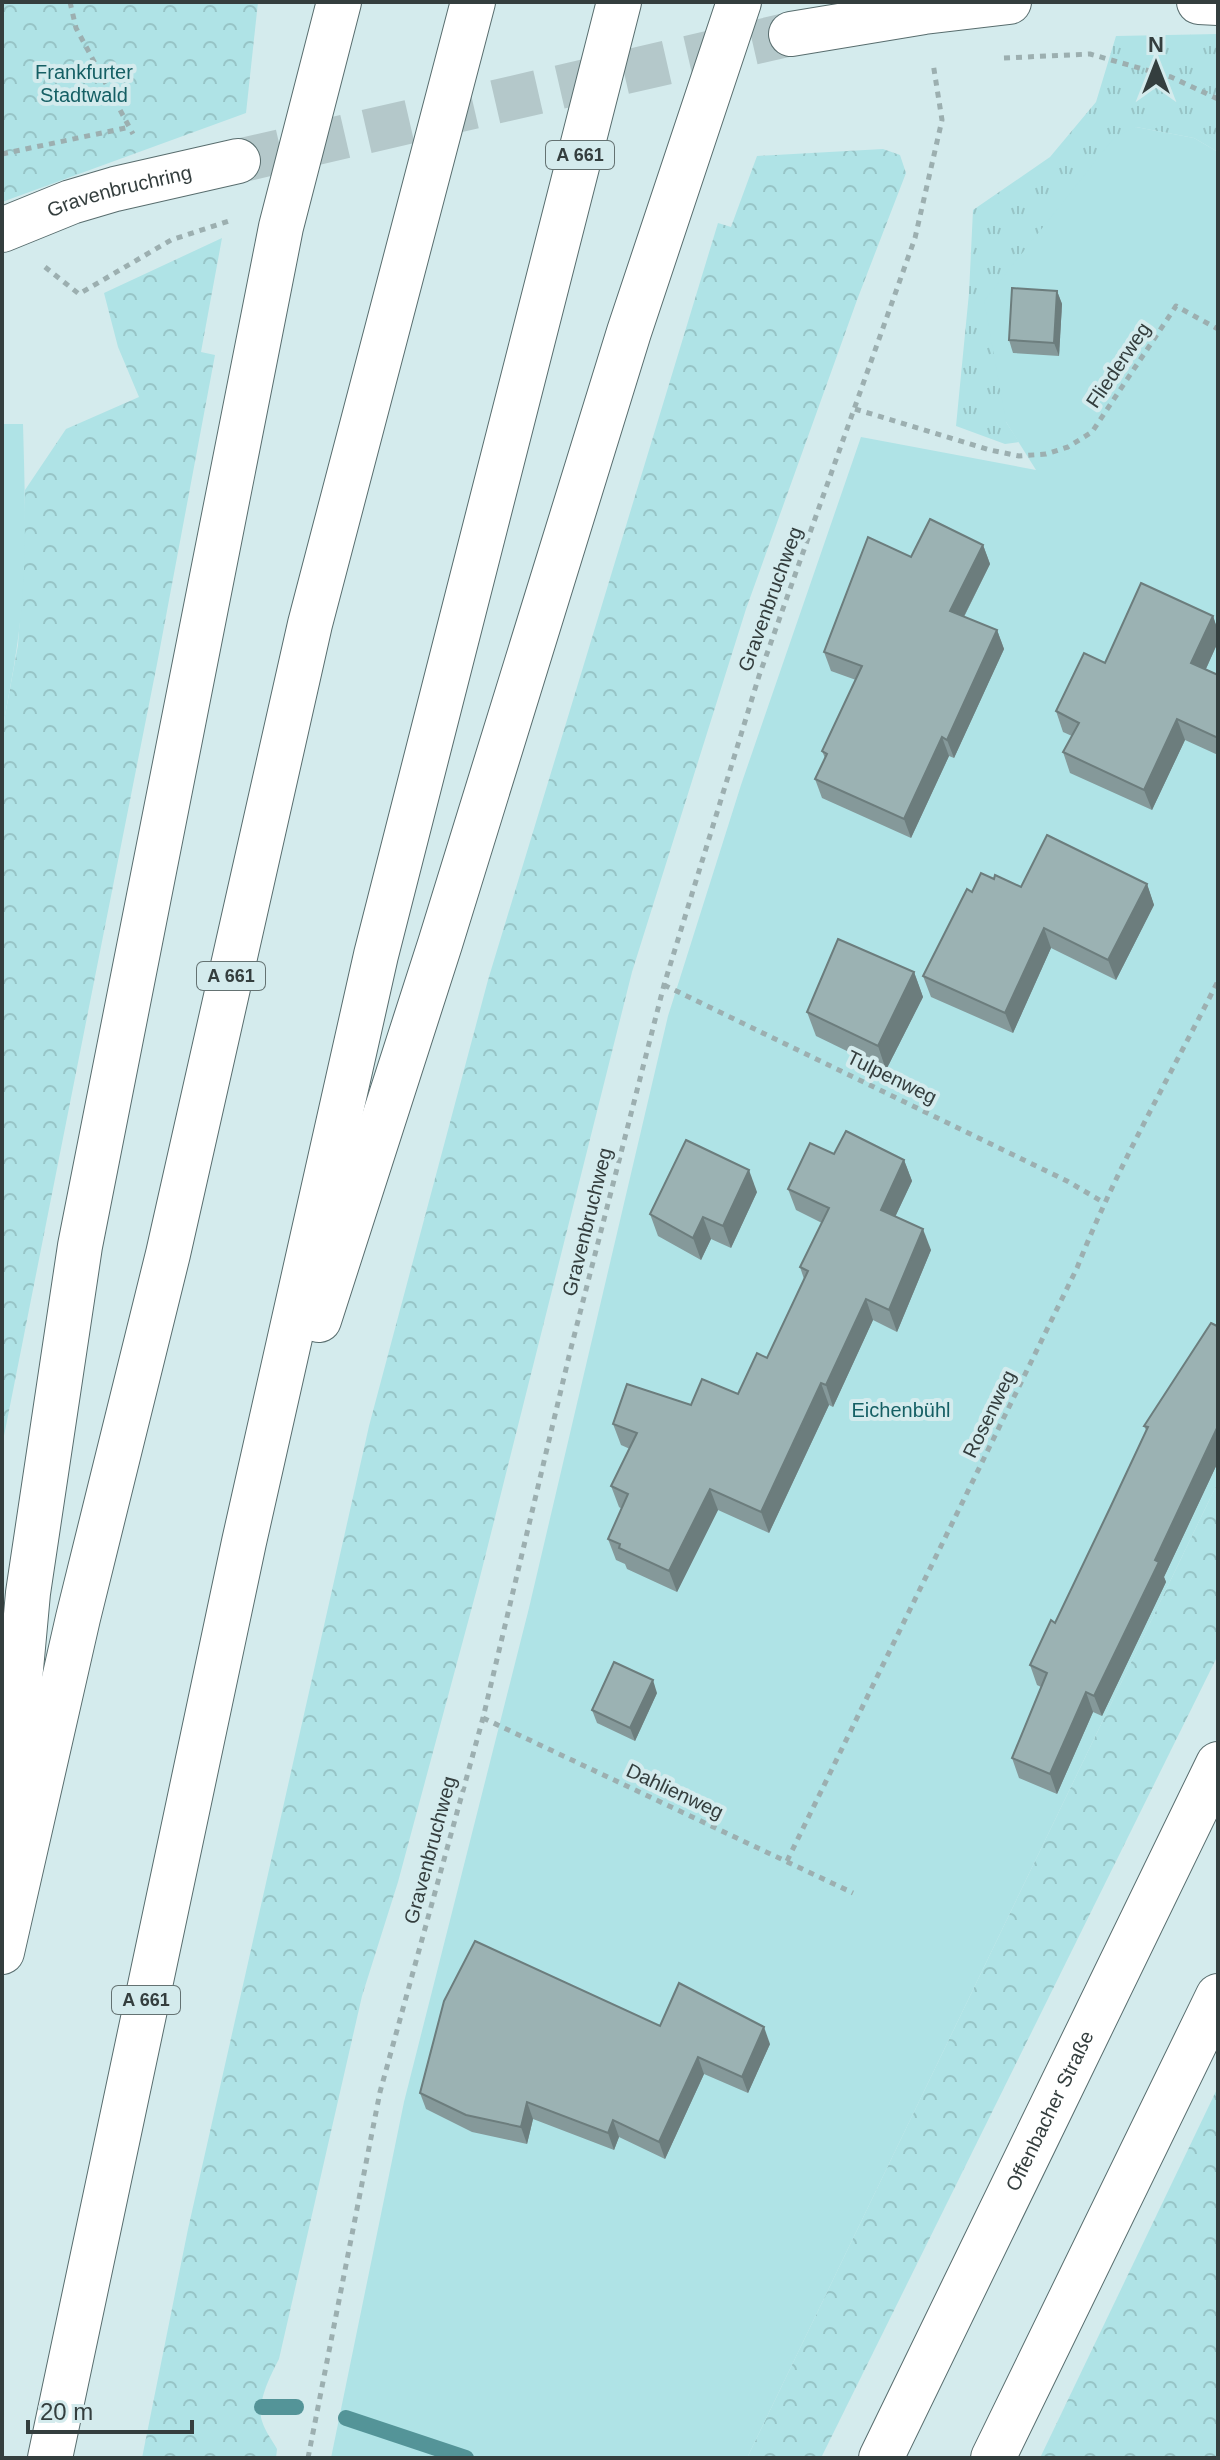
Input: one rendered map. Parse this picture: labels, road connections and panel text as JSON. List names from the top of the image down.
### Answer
{
  "streets": {
    "main road": ["A 661", "Gravenbruchring", "Offenbacher Straße"],
    "path": [
      "Fliederweg",
      "Gravenbruchweg",
      "Tulpenweg",
      "Rosenweg",
      "Dahlienweg"
    ]
  },
  "crossings": [
    ["Fliederweg", "Gravenbruchweg"],
    ["Gravenbruchweg", "Tulpenweg"],
    ["Gravenbruchweg", "Dahlienweg"],
    ["Tulpenweg", "Rosenweg"],
    ["Rosenweg", "Dahlienweg"]
  ],
  "parks": ["Frankfurter Stadtwald", "Eichenbühl"],
  "scale_bar": "20 m",
  "north": "top"
}
